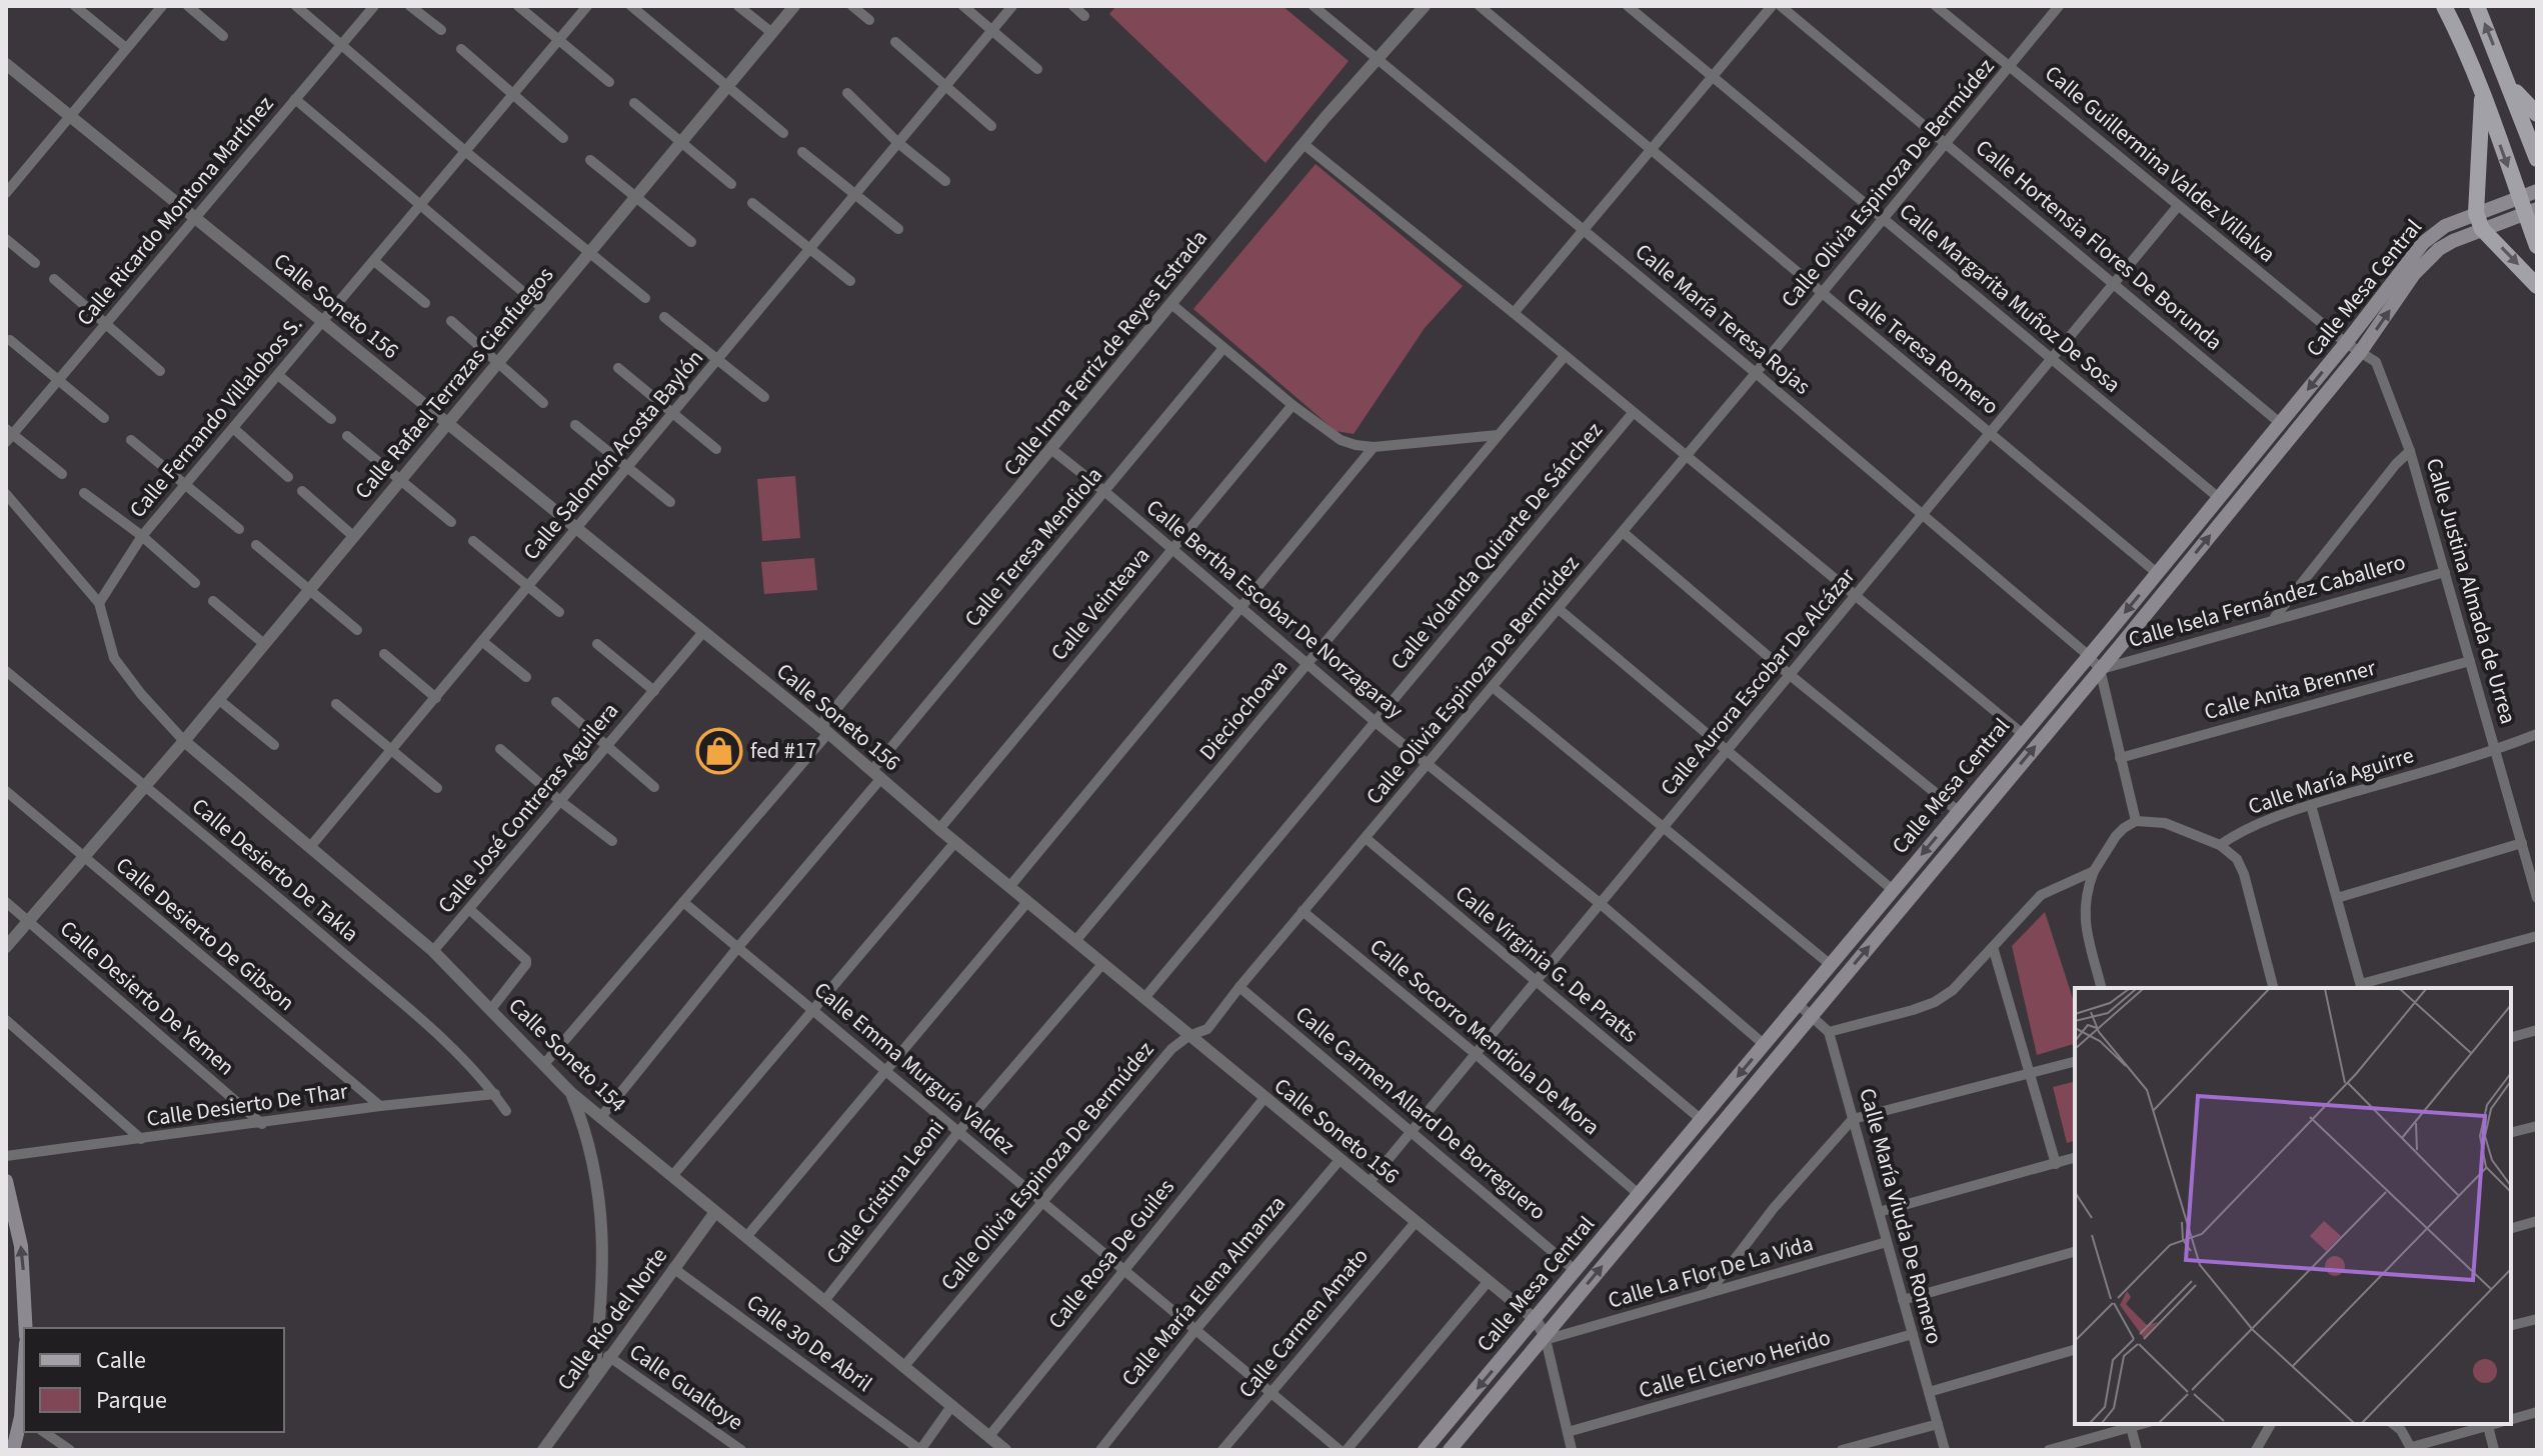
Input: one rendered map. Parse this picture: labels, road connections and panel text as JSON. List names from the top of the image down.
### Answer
{
  "streets": {
    "main road": ["Calle Mesa Central"],
    "street": [
      "Calle Guillermina Valdez Villalva",
      "Calle Olivia Espinoza De Bermúdez",
      "Calle Ricardo Montona Martínez",
      "Calle Hortensia Flores De Borunda",
      "Calle Margarita Muñoz De Sosa",
      "Calle Soneto 156",
      "Calle María Teresa Rojas",
      "Calle Teresa Romero",
      "Calle Irma Ferriz de Reyes Estrada",
      "Calle Rafael Terrazas Cienfuegos",
      "Calle Fernando Villalobos S.",
      "Calle Salomón Acosta Baylón",
      "Calle Yolanda Quirarte De Sánchez",
      "Calle Teresa Mendiola",
      "Calle Justina Almada de Urrea",
      "Calle Isela Fernández Caballero",
      "Calle Veinteava",
      "Calle Bertha Escobar De Norzagaray",
      "Calle Aurora Escobar De Alcázar",
      "Calle Anita Brenner",
      "Dieciochoava",
      "Calle María Aguirre",
      "Calle José Contreras Aguilera",
      "Calle Desierto De Takla",
      "Calle Desierto De Gibson",
      "Calle Virginia G. De Pratts",
      "Calle Desierto De Yemen",
      "Calle Socorro Mendiola De Mora",
      "Calle Soneto 154",
      "Calle Emma Murguía Valdez",
      "Calle Desierto De Thar",
      "Calle Carmen Allard De Borreguero",
      "Calle Cristina Leoni",
      "Calle María Viuda De Romero",
      "Calle Rosa De Guiles",
      "Calle La Flor De La Vida",
      "Calle María Elena Almanza",
      "Calle Río del Norte",
      "Calle Carmen Amato",
      "Calle 30 De Abril",
      "Calle El Ciervo Herido",
      "Calle Gualtoye"
    ]
  },
  "crossings": [
    ["Calle Guillermina Valdez Villalva", "Calle Olivia Espinoza De Bermúdez"],
    ["Calle Guillermina Valdez Villalva", "Calle Mesa Central"],
    ["Calle Guillermina Valdez Villalva", "Calle Justina Almada de Urrea"],
    ["Calle Guillermina Valdez Villalva", "Calle Aurora Escobar De Alcázar"],
    ["Calle Olivia Espinoza De Bermúdez", "Calle Hortensia Flores De Borunda"],
    ["Calle Olivia Espinoza De Bermúdez", "Calle Margarita Muñoz De Sosa"],
    ["Calle Olivia Espinoza De Bermúdez", "Calle Soneto 156"],
    ["Calle Olivia Espinoza De Bermúdez", "Calle María Teresa Rojas"],
    ["Calle Olivia Espinoza De Bermúdez", "Calle Teresa Romero"],
    ["Calle Olivia Espinoza De Bermúdez", "Calle Yolanda Quirarte De Sánchez"],
    ["Calle Olivia Espinoza De Bermúdez", "Calle Bertha Escobar De Norzagaray"],
    ["Calle Olivia Espinoza De Bermúdez", "Calle Virginia G. De Pratts"],
    ["Calle Olivia Espinoza De Bermúdez", "Calle Socorro Mendiola De Mora"],
    ["Calle Olivia Espinoza De Bermúdez", "Calle Soneto 154"],
    ["Calle Olivia Espinoza De Bermúdez", "Calle Emma Murguía Valdez"],
    ["Calle Olivia Espinoza De Bermúdez", "Calle Carmen Allard De Borreguero"],
    ["Calle Ricardo Montona Martínez", "Calle Soneto 156"],
    ["Calle Hortensia Flores De Borunda", "Calle Mesa Central"],
    ["Calle Hortensia Flores De Borunda", "Calle Aurora Escobar De Alcázar"],
    ["Calle Mesa Central", "Calle Margarita Muñoz De Sosa"],
    ["Calle Mesa Central", "Calle Soneto 156"],
    ["Calle Mesa Central", "Calle María Teresa Rojas"],
    ["Calle Mesa Central", "Calle Teresa Romero"],
    ["Calle Mesa Central", "Calle Yolanda Quirarte De Sánchez"],
    ["Calle Mesa Central", "Calle Justina Almada de Urrea"],
    ["Calle Mesa Central", "Calle Isela Fernández Caballero"],
    ["Calle Mesa Central", "Calle Bertha Escobar De Norzagaray"],
    ["Calle Mesa Central", "Calle Virginia G. De Pratts"],
    ["Calle Mesa Central", "Calle Socorro Mendiola De Mora"],
    ["Calle Mesa Central", "Calle Carmen Allard De Borreguero"],
    ["Calle Mesa Central", "Calle María Viuda De Romero"],
    ["Calle Mesa Central", "Calle La Flor De La Vida"],
    ["Calle Margarita Muñoz De Sosa", "Calle Aurora Escobar De Alcázar"],
    ["Calle Soneto 156", "Calle Irma Ferriz de Reyes Estrada"],
    ["Calle Soneto 156", "Calle Rafael Terrazas Cienfuegos"],
    ["Calle Soneto 156", "Calle Fernando Villalobos S."],
    ["Calle Soneto 156", "Calle Salomón Acosta Baylón"],
    ["Calle Soneto 156", "Calle Yolanda Quirarte De Sánchez"],
    ["Calle Soneto 156", "Calle Teresa Mendiola"],
    ["Calle Soneto 156", "Calle Veinteava"],
    ["Calle Soneto 156", "Calle Aurora Escobar De Alcázar"],
    ["Calle Soneto 156", "Dieciochoava"],
    ["Calle Soneto 156", "Calle José Contreras Aguilera"],
    ["Calle Soneto 156", "Calle Cristina Leoni"],
    ["Calle Soneto 156", "Calle Rosa De Guiles"],
    ["Calle Soneto 156", "Calle La Flor De La Vida"],
    ["Calle Soneto 156", "Calle María Elena Almanza"],
    ["Calle Soneto 156", "Calle Carmen Amato"],
    ["Calle Soneto 156", "Calle El Ciervo Herido"],
    ["Calle María Teresa Rojas", "Calle Irma Ferriz de Reyes Estrada"],
    ["Calle María Teresa Rojas", "Calle Isela Fernández Caballero"],
    ["Calle María Teresa Rojas", "Calle Aurora Escobar De Alcázar"],
    ["Calle Teresa Romero", "Calle Aurora Escobar De Alcázar"],
    ["Calle Irma Ferriz de Reyes Estrada", "Calle Yolanda Quirarte De Sánchez"],
    ["Calle Irma Ferriz de Reyes Estrada", "Calle Teresa Mendiola"],
    ["Calle Irma Ferriz de Reyes Estrada", "Calle Veinteava"],
    ["Calle Irma Ferriz de Reyes Estrada", "Calle Bertha Escobar De Norzagaray"],
    ["Calle Irma Ferriz de Reyes Estrada", "Dieciochoava"],
    ["Calle Rafael Terrazas Cienfuegos", "Calle Desierto De Takla"],
    ["Calle Rafael Terrazas Cienfuegos", "Calle Desierto De Gibson"],
    ["Calle Rafael Terrazas Cienfuegos", "Calle Desierto De Yemen"],
    ["Calle Rafael Terrazas Cienfuegos", "Calle Soneto 154"],
    ["Calle Salomón Acosta Baylón", "Calle Soneto 154"],
    ["Calle Yolanda Quirarte De Sánchez", "Calle Bertha Escobar De Norzagaray"],
    ["Calle Yolanda Quirarte De Sánchez", "Calle Aurora Escobar De Alcázar"],
    ["Calle Yolanda Quirarte De Sánchez", "Dieciochoava"],
    ["Calle Teresa Mendiola", "Calle Bertha Escobar De Norzagaray"],
    ["Calle Teresa Mendiola", "Calle Soneto 154"],
    ["Calle Teresa Mendiola", "Calle Emma Murguía Valdez"],
    ["Calle Justina Almada de Urrea", "Calle Isela Fernández Caballero"],
    ["Calle Justina Almada de Urrea", "Calle Anita Brenner"],
    ["Calle Justina Almada de Urrea", "Calle María Aguirre"],
    ["Calle Veinteava", "Calle Bertha Escobar De Norzagaray"],
    ["Calle Bertha Escobar De Norzagaray", "Calle Aurora Escobar De Alcázar"],
    ["Calle Bertha Escobar De Norzagaray", "Dieciochoava"],
    ["Calle Aurora Escobar De Alcázar", "Calle Virginia G. De Pratts"],
    ["Calle Aurora Escobar De Alcázar", "Calle Socorro Mendiola De Mora"],
    ["Calle Aurora Escobar De Alcázar", "Calle Carmen Allard De Borreguero"],
    ["Calle José Contreras Aguilera", "Calle Soneto 154"],
    ["Calle Desierto De Takla", "Calle Desierto De Thar"],
    ["Calle Desierto De Gibson", "Calle Desierto De Thar"],
    ["Calle Desierto De Yemen", "Calle Desierto De Thar"],
    ["Calle Soneto 154", "Calle Cristina Leoni"],
    ["Calle Soneto 154", "Calle Rosa De Guiles"],
    ["Calle Soneto 154", "Calle Río del Norte"],
    ["Calle Emma Murguía Valdez", "Calle Cristina Leoni"],
    ["Calle Emma Murguía Valdez", "Calle Rosa De Guiles"],
    ["Calle Emma Murguía Valdez", "Calle María Elena Almanza"],
    ["Calle Emma Murguía Valdez", "Calle Carmen Amato"],
    ["Calle María Viuda De Romero", "Calle La Flor De La Vida"],
    ["Calle María Viuda De Romero", "Calle El Ciervo Herido"],
    ["Calle Río del Norte", "Calle 30 De Abril"],
    ["Calle Río del Norte", "Calle Gualtoye"]
  ],
  "places": {
    "shop": ["fed #17"]
  },
  "legend": ["Calle", "Parque"]
}
